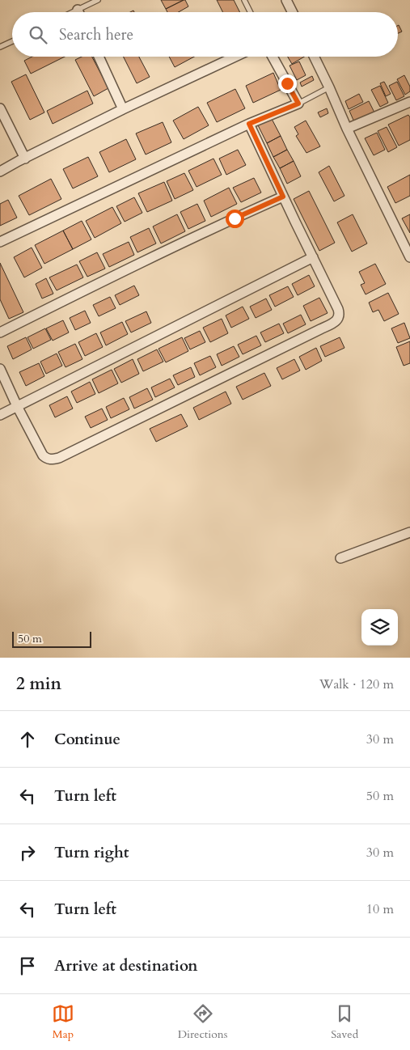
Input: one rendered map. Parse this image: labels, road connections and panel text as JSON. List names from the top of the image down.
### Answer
{
  "scale_bar": "50 m",
  "page": {
    "search": "Search here",
    "scale": "50 m",
    "heading": ["2 min", "Walk · 120 m"],
    "list": [
      ["Continue", "30 m"],
      ["Turn left", "50 m"],
      ["Turn right", "30 m"],
      ["Turn left", "10 m"],
      "Arrive at destination"
    ],
    "nav": ["Map", "Directions", "Saved"]
  }
}
